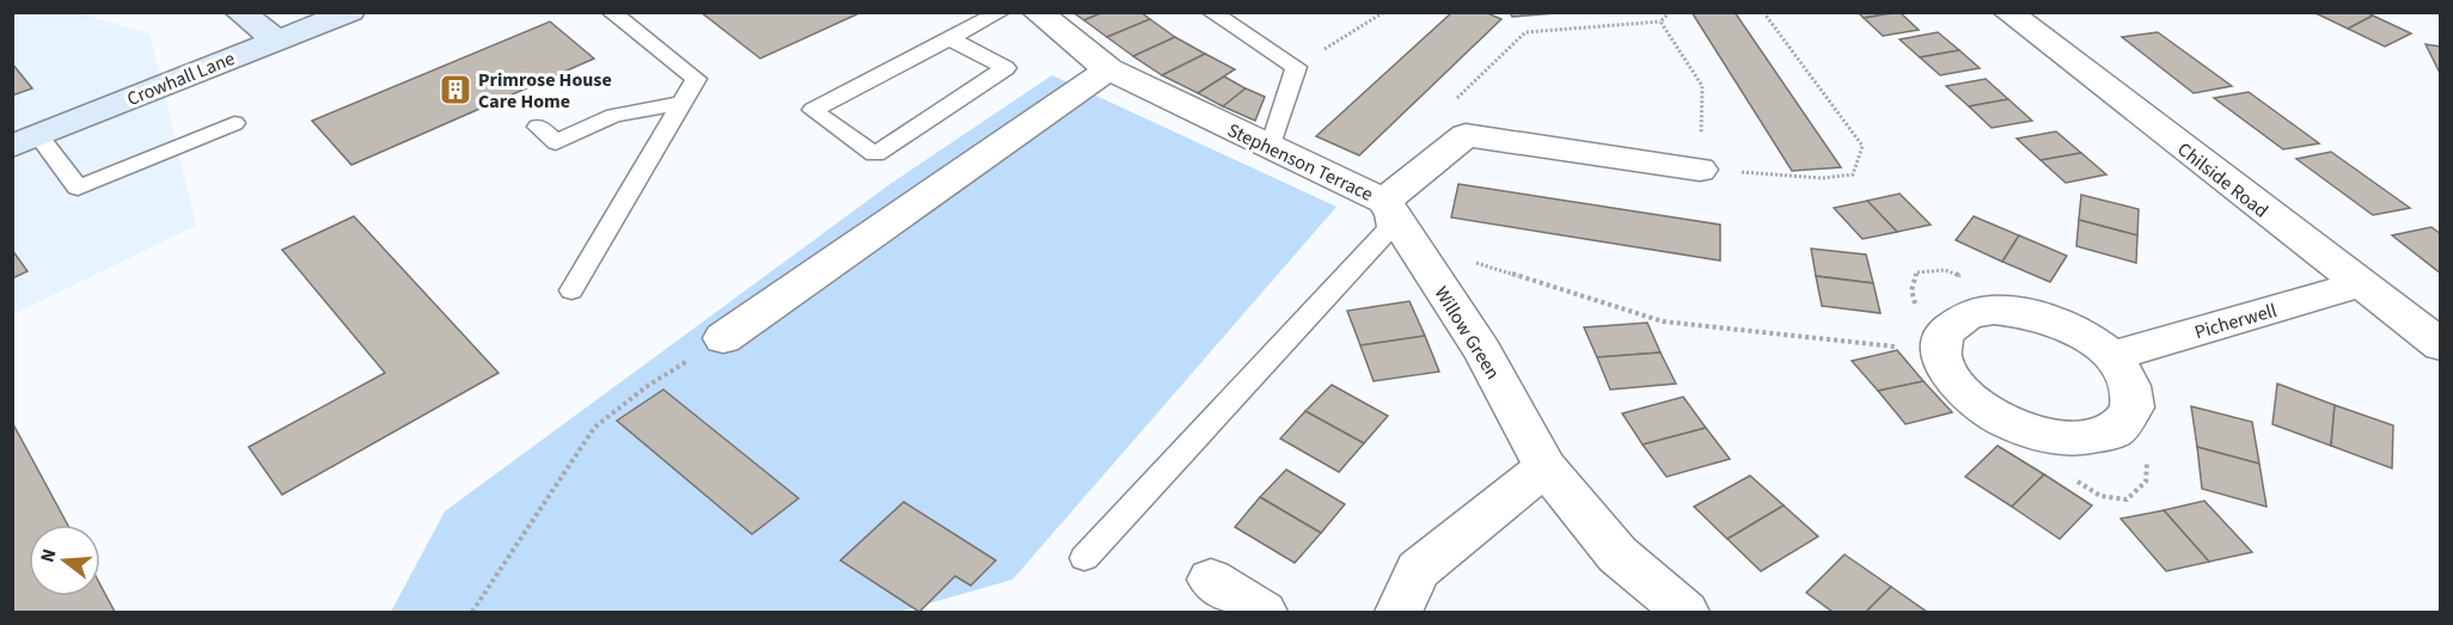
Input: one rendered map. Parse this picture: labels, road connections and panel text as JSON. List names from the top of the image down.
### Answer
{
  "streets": {
    "street": [
      "Crowhall Lane",
      "Stephenson Terrace",
      "Chilside Road",
      "Picherwell",
      "Willow Green"
    ]
  },
  "crossings": [
    ["Stephenson Terrace", "Willow Green"],
    ["Chilside Road", "Picherwell"]
  ],
  "places": {
    "building": ["Primrose House Care Home"]
  },
  "north": "left"
}
